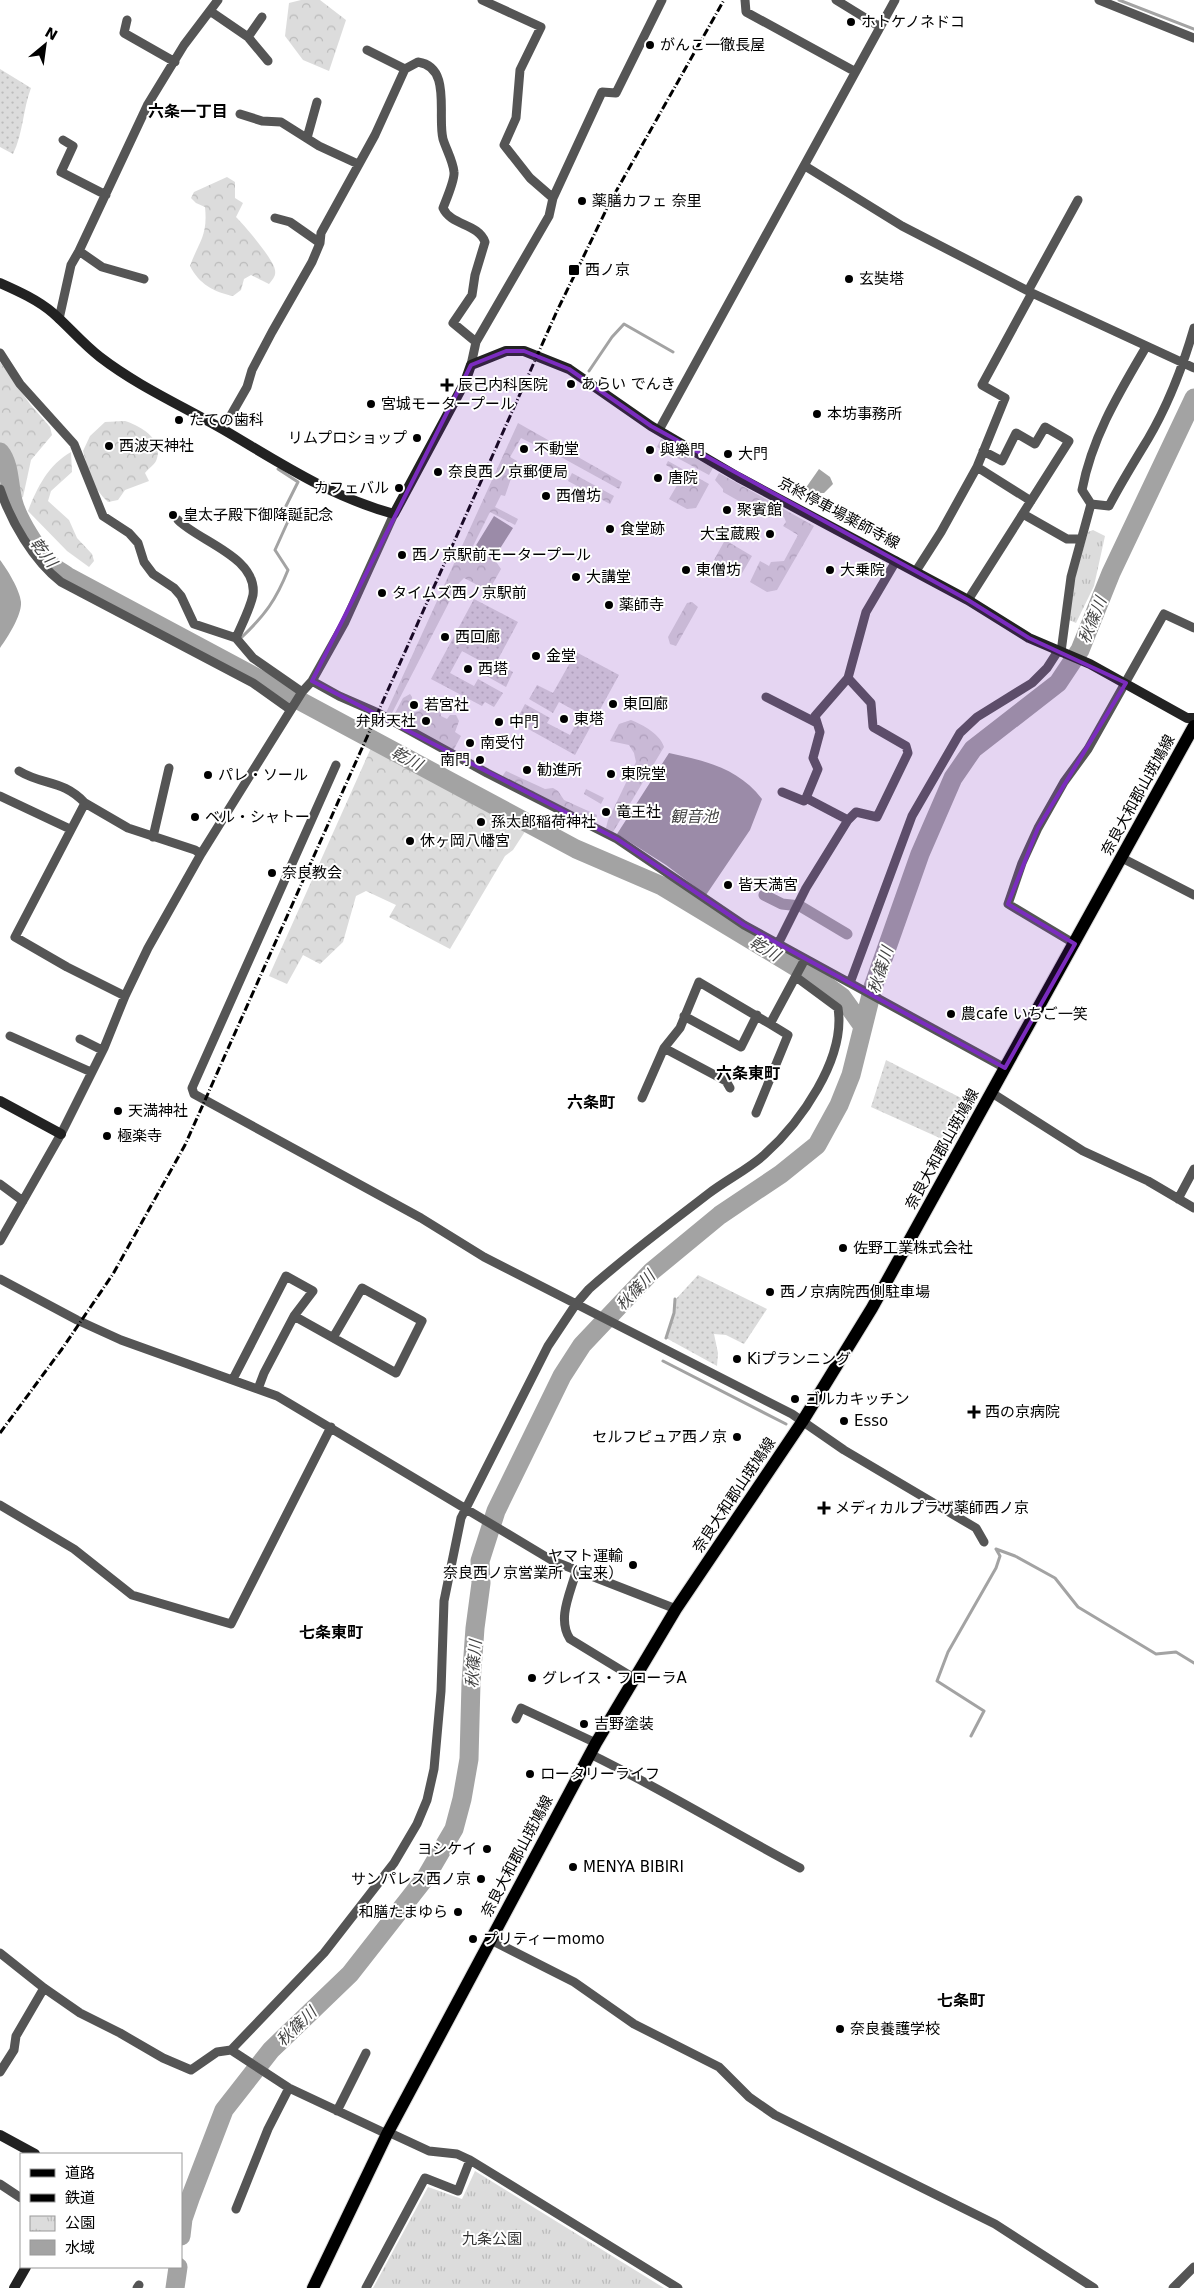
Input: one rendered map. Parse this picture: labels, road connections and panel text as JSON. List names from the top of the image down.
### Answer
{
  "streets": {
    "main road": ["京終停車場薬師寺線", "奈良大和郡山斑鳩線"]
  },
  "districts": [
    "六条一丁目",
    "六条東町",
    "六条町",
    "七条東町",
    "七条町"
  ],
  "water": ["乾川", "秋篠川", "観音池"],
  "parks": ["九条公園"],
  "places": {
    "other": [
      "ホトケノネドコ",
      "がんこ一徹長屋",
      "薬膳カフェ 奈里",
      "玄奘塔",
      "あらい でんき",
      "宮城モータープール",
      "本坊事務所",
      "たての歯科",
      "リムプロショップ",
      "西波天神社",
      "不動堂",
      "與樂門",
      "大門",
      "奈良西ノ京郵便局",
      "唐院",
      "カフェバル",
      "西僧坊",
      "聚賓館",
      "皇太子殿下御降誕記念",
      "食堂跡",
      "大宝蔵殿",
      "西ノ京駅前モータープール",
      "東僧坊",
      "大乗院",
      "大講堂",
      "タイムズ西ノ京駅前",
      "薬師寺",
      "西回廊",
      "金堂",
      "西塔",
      "東回廊",
      "若宮社",
      "東塔",
      "弁財天社",
      "中門",
      "南受付",
      "南門",
      "勧進所",
      "東院堂",
      "パレ・ソール",
      "竜王社",
      "ベル・シャトー",
      "孫太郎稲荷神社",
      "休ヶ岡八幡宮",
      "奈良教会",
      "皆天満宮",
      "農cafe いちご一笑",
      "天満神社",
      "極楽寺",
      "佐野工業株式会社",
      "西ノ京病院西側駐車場",
      "Kiプランニング",
      "ゴルカキッチン",
      "Esso",
      "セルフピュア西ノ京",
      "ヤマト運輸 奈良西ノ京営業所（宝来）",
      "グレイス・フローラA",
      "吉野塗装",
      "ロータリーライフ",
      "ヨシケイ",
      "MENYA BIBIRI",
      "サンパレス西ノ京",
      "和膳たまゆら",
      "プリティーmomo",
      "奈良養護学校"
    ],
    "transit": ["西ノ京"],
    "health": ["辰己内科医院", "西の京病院", "メディカルプラザ薬師西ノ京"]
  },
  "legend": [
    "道路",
    "鉄道",
    "公園",
    "水域"
  ],
  "north": "top right"
}
